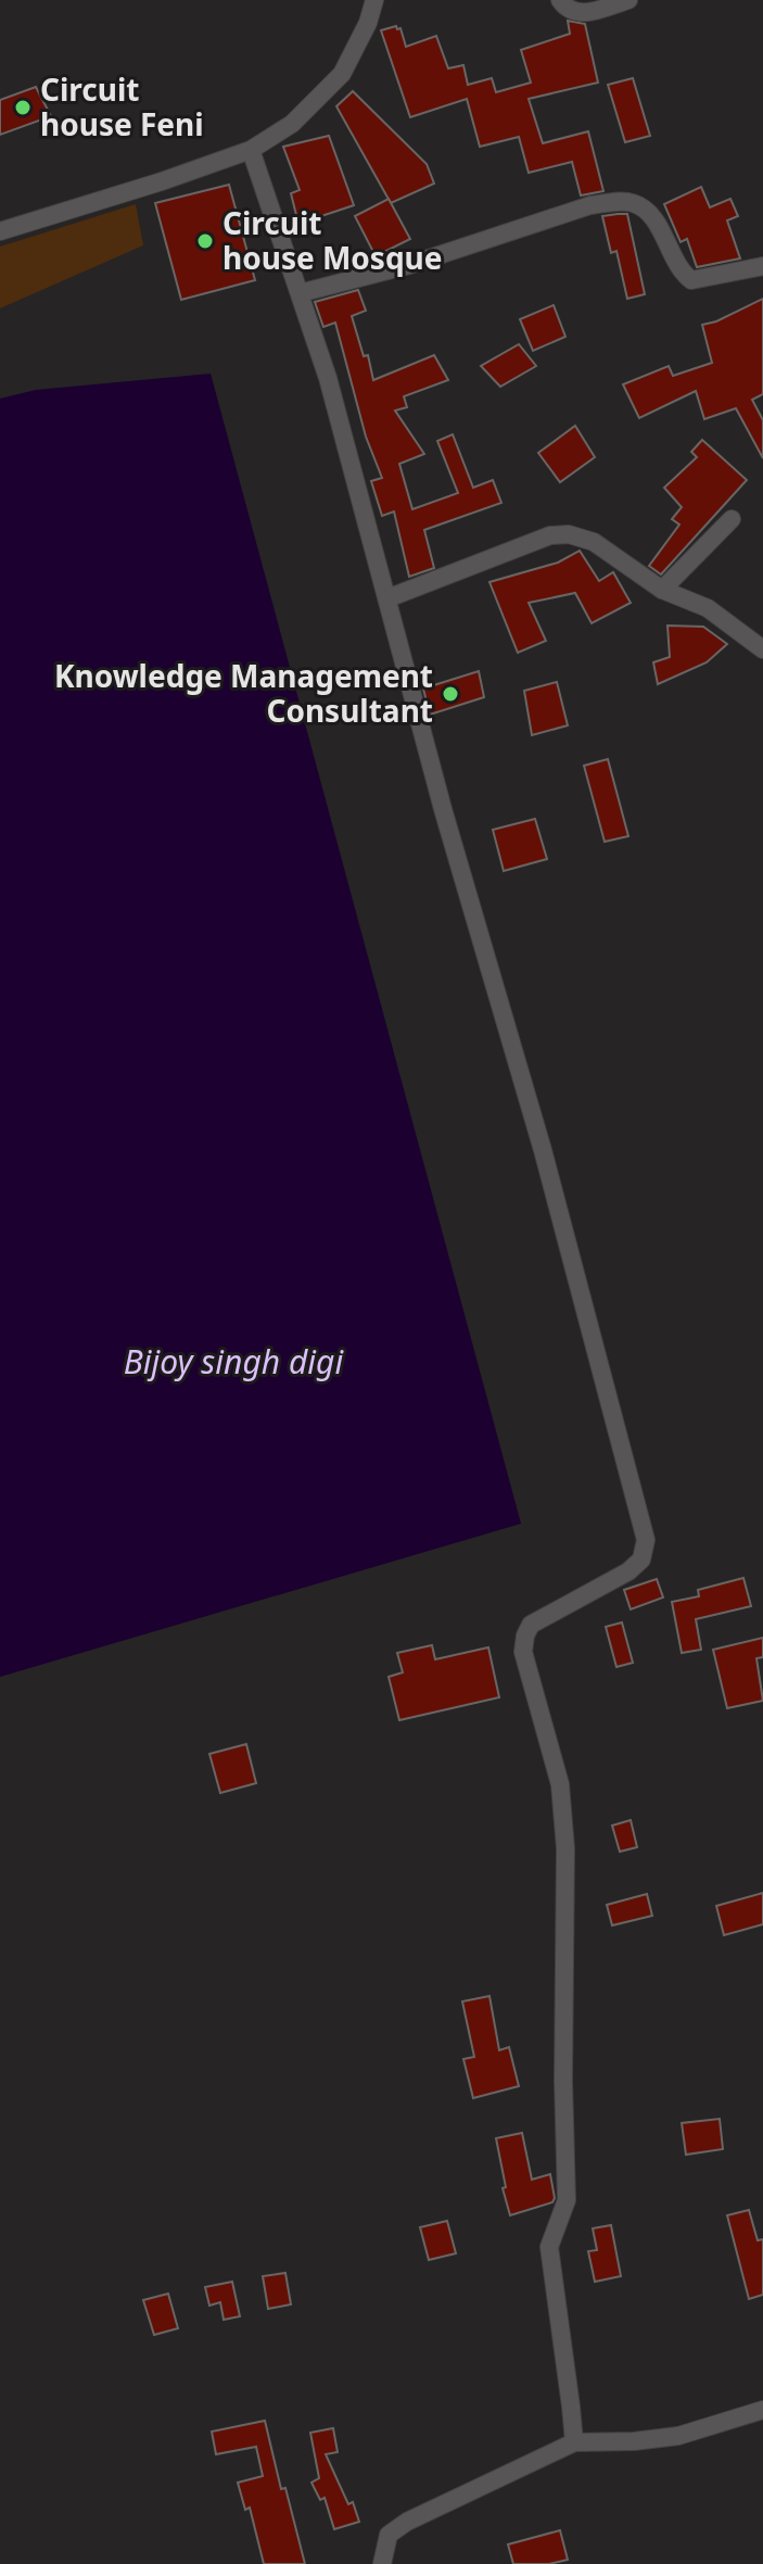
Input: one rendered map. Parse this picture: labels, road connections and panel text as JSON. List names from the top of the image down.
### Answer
{
  "water": ["Bijoy singh digi"],
  "places": ["Circuit house Feni", "Circuit house Mosque", "Knowledge Management Consultant"]
}
